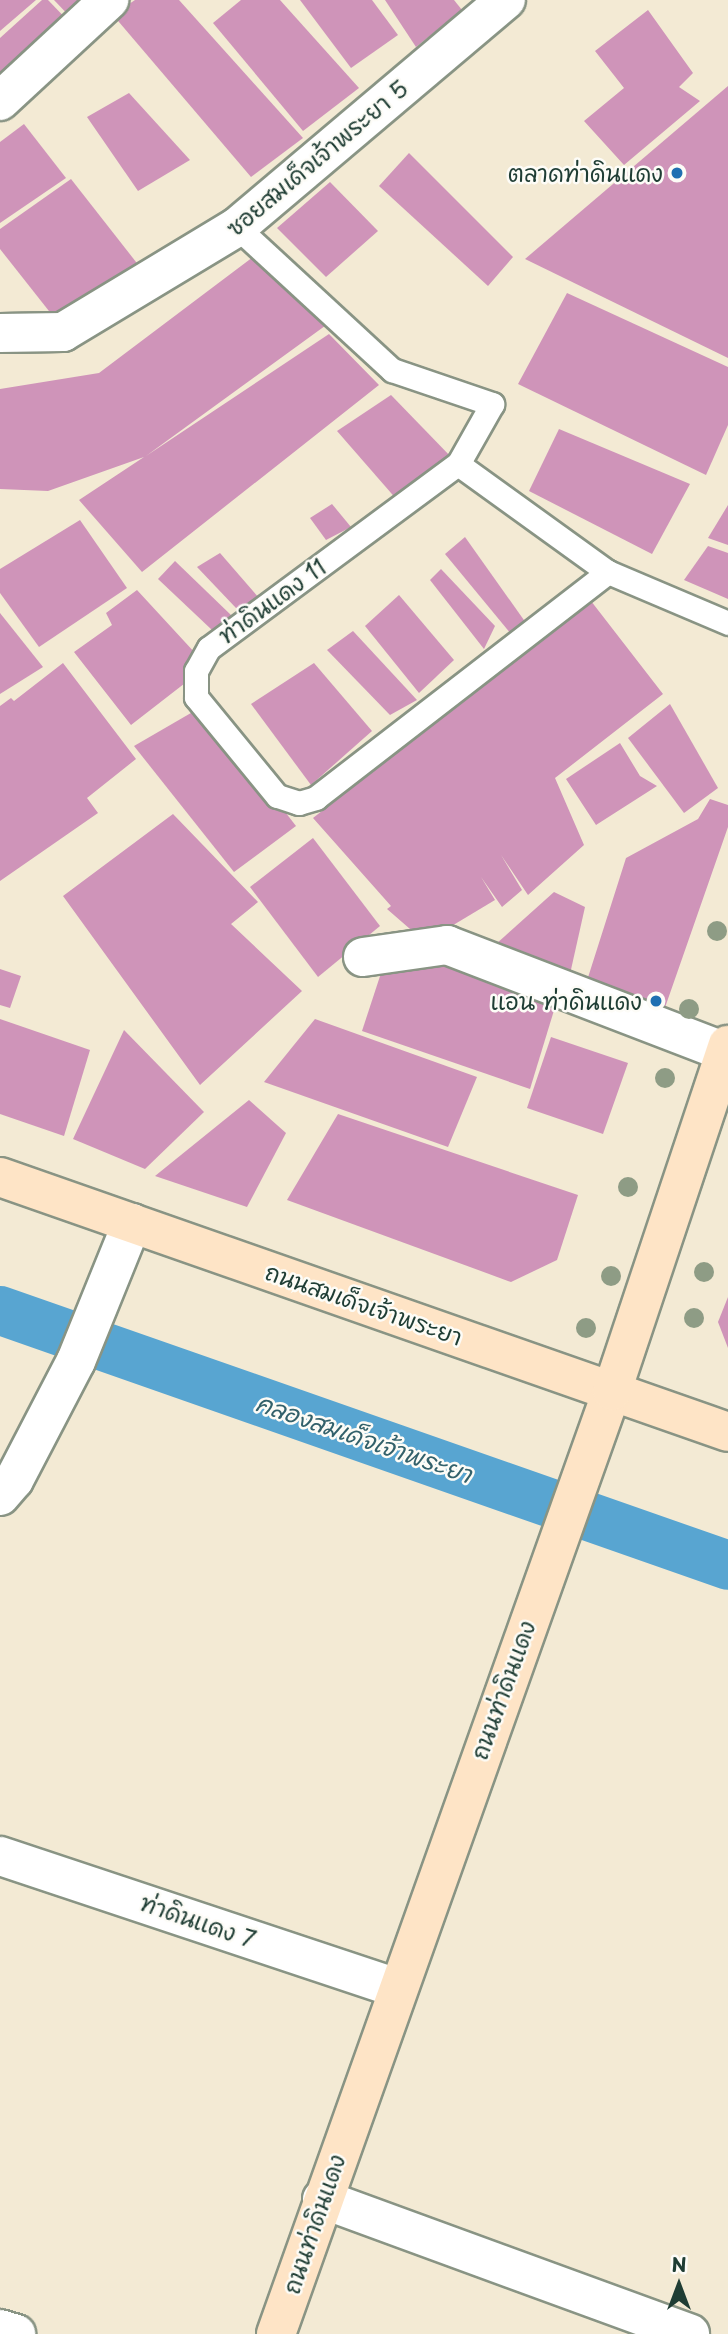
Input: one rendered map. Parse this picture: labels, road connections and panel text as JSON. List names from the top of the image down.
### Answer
{
  "streets": {
    "street": [
      "ซอยสมเด็จเจ้าพระยา 5",
      "ถนนสมเด็จเจ้าพระยา",
      "ถนนท่าดินแดง",
      "ท่าดินแดง 7"
    ],
    "lane": ["ท่าดินแดง 11"]
  },
  "crossings": [
    ["ถนนสมเด็จเจ้าพระยา", "ถนนท่าดินแดง"],
    ["ถนนท่าดินแดง", "ท่าดินแดง 7"]
  ],
  "water": ["คลองสมเด็จเจ้าพระยา"],
  "places": ["ตลาดท่าดินแดง", "แอน ท่าดินแดง"],
  "north": "top"
}
